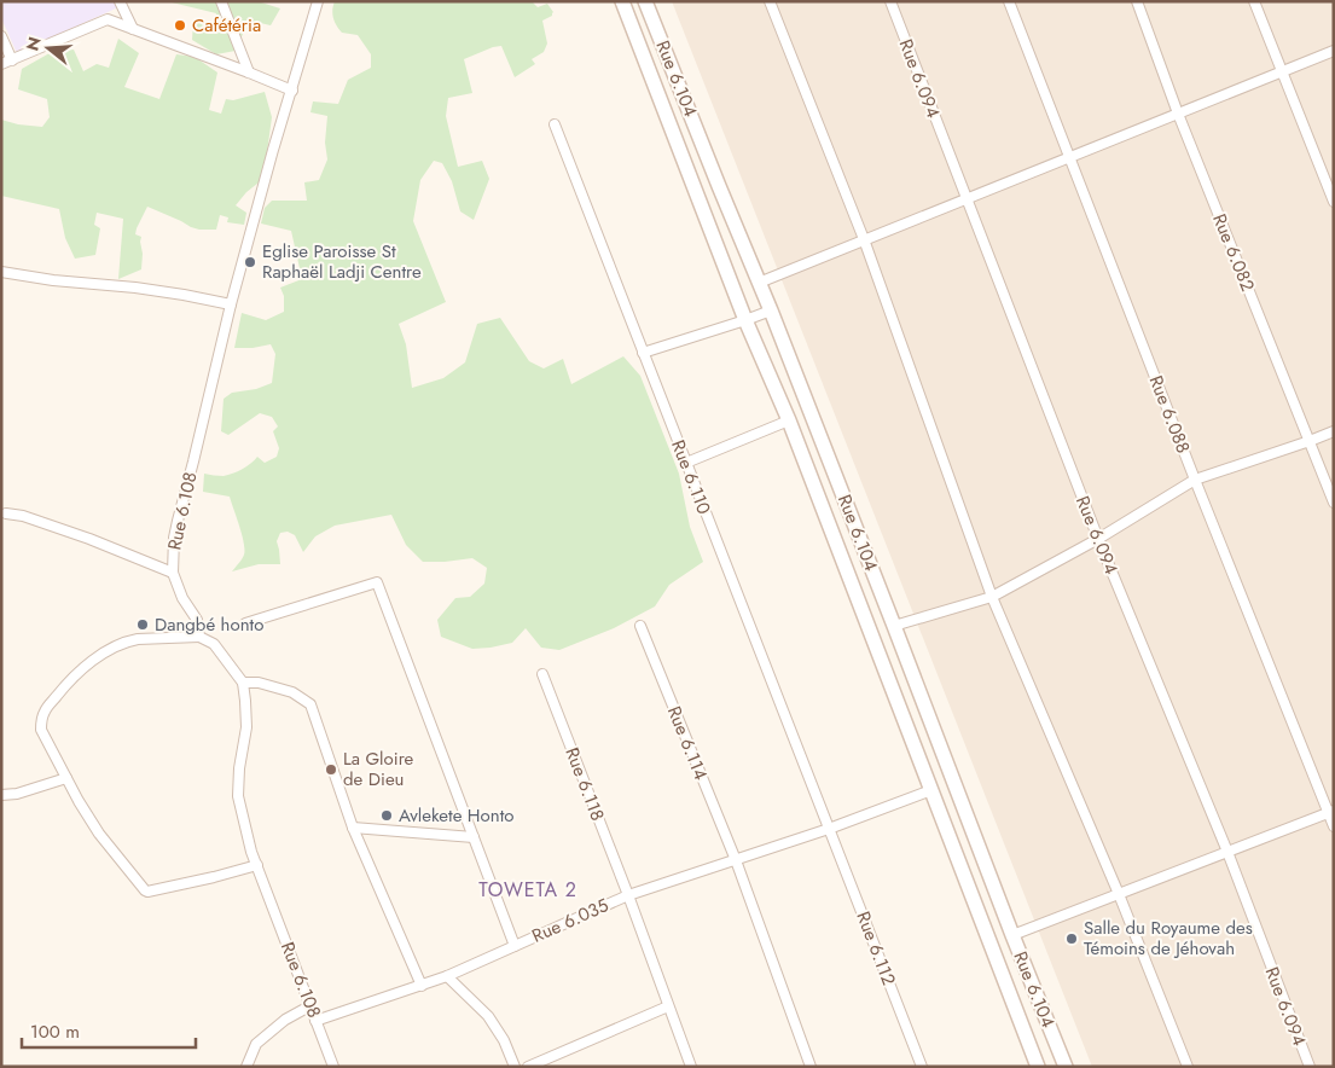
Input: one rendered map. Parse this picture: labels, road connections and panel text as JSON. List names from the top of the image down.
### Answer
{
  "streets": {
    "street": [
      "Rue 6.104",
      "Rue 6.094",
      "Rue 6.082",
      "Rue 6.088",
      "Rue 6.110",
      "Rue 6.108",
      "Rue 6.114",
      "Rue 6.118",
      "Rue 6.035",
      "Rue 6.112"
    ]
  },
  "crossings": [
    ["Rue 6.104", "Rue 6.035"],
    ["Rue 6.110", "Rue 6.035"],
    ["Rue 6.110", "Rue 6.112"],
    ["Rue 6.108", "Rue 6.035"],
    ["Rue 6.114", "Rue 6.035"],
    ["Rue 6.118", "Rue 6.035"],
    ["Rue 6.035", "Rue 6.112"]
  ],
  "districts": ["TOWETA 2"],
  "places": [
    "Cafétéria",
    "Eglise Paroisse St Raphaël Ladji Centre",
    "Dangbé honto",
    "La Gloire de Dieu",
    "Avlekete Honto",
    "Salle du Royaume des Témoins de Jéhovah"
  ],
  "scale_bar": "100 m",
  "north": "left"
}
